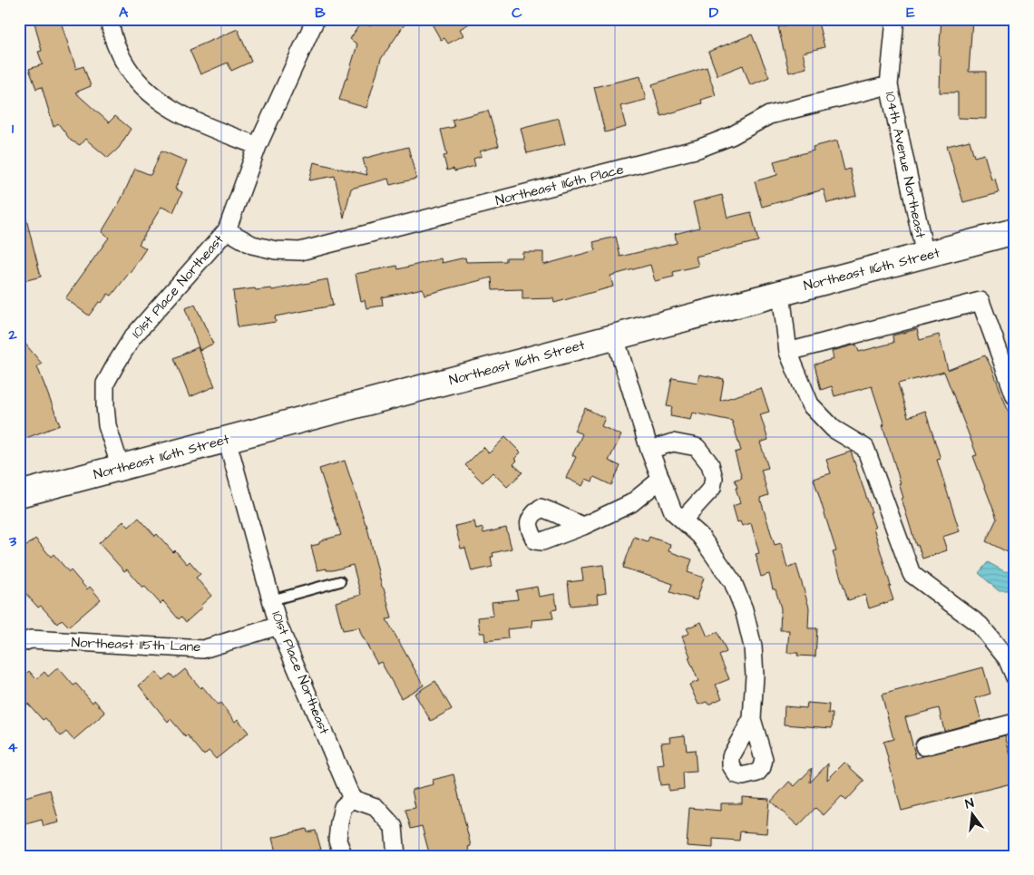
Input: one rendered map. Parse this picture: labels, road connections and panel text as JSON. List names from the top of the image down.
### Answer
{
  "streets": {
    "street": [
      "104th Avenue Northeast",
      "Northeast 116th Place",
      "Northeast 116th Street",
      "101st Place Northeast",
      "Northeast 115th Lane"
    ]
  },
  "crossings": [
    ["104th Avenue Northeast", "Northeast 116th Place"],
    ["104th Avenue Northeast", "Northeast 116th Street"],
    ["Northeast 116th Place", "101st Place Northeast"],
    ["Northeast 116th Street", "101st Place Northeast"],
    ["101st Place Northeast", "Northeast 115th Lane"]
  ],
  "north": "top",
  "grid": {
    "columns": [
      "A",
      "B",
      "C",
      "D",
      "E"
    ],
    "rows": [
      "1",
      "2",
      "3",
      "4"
    ]
  }
}
